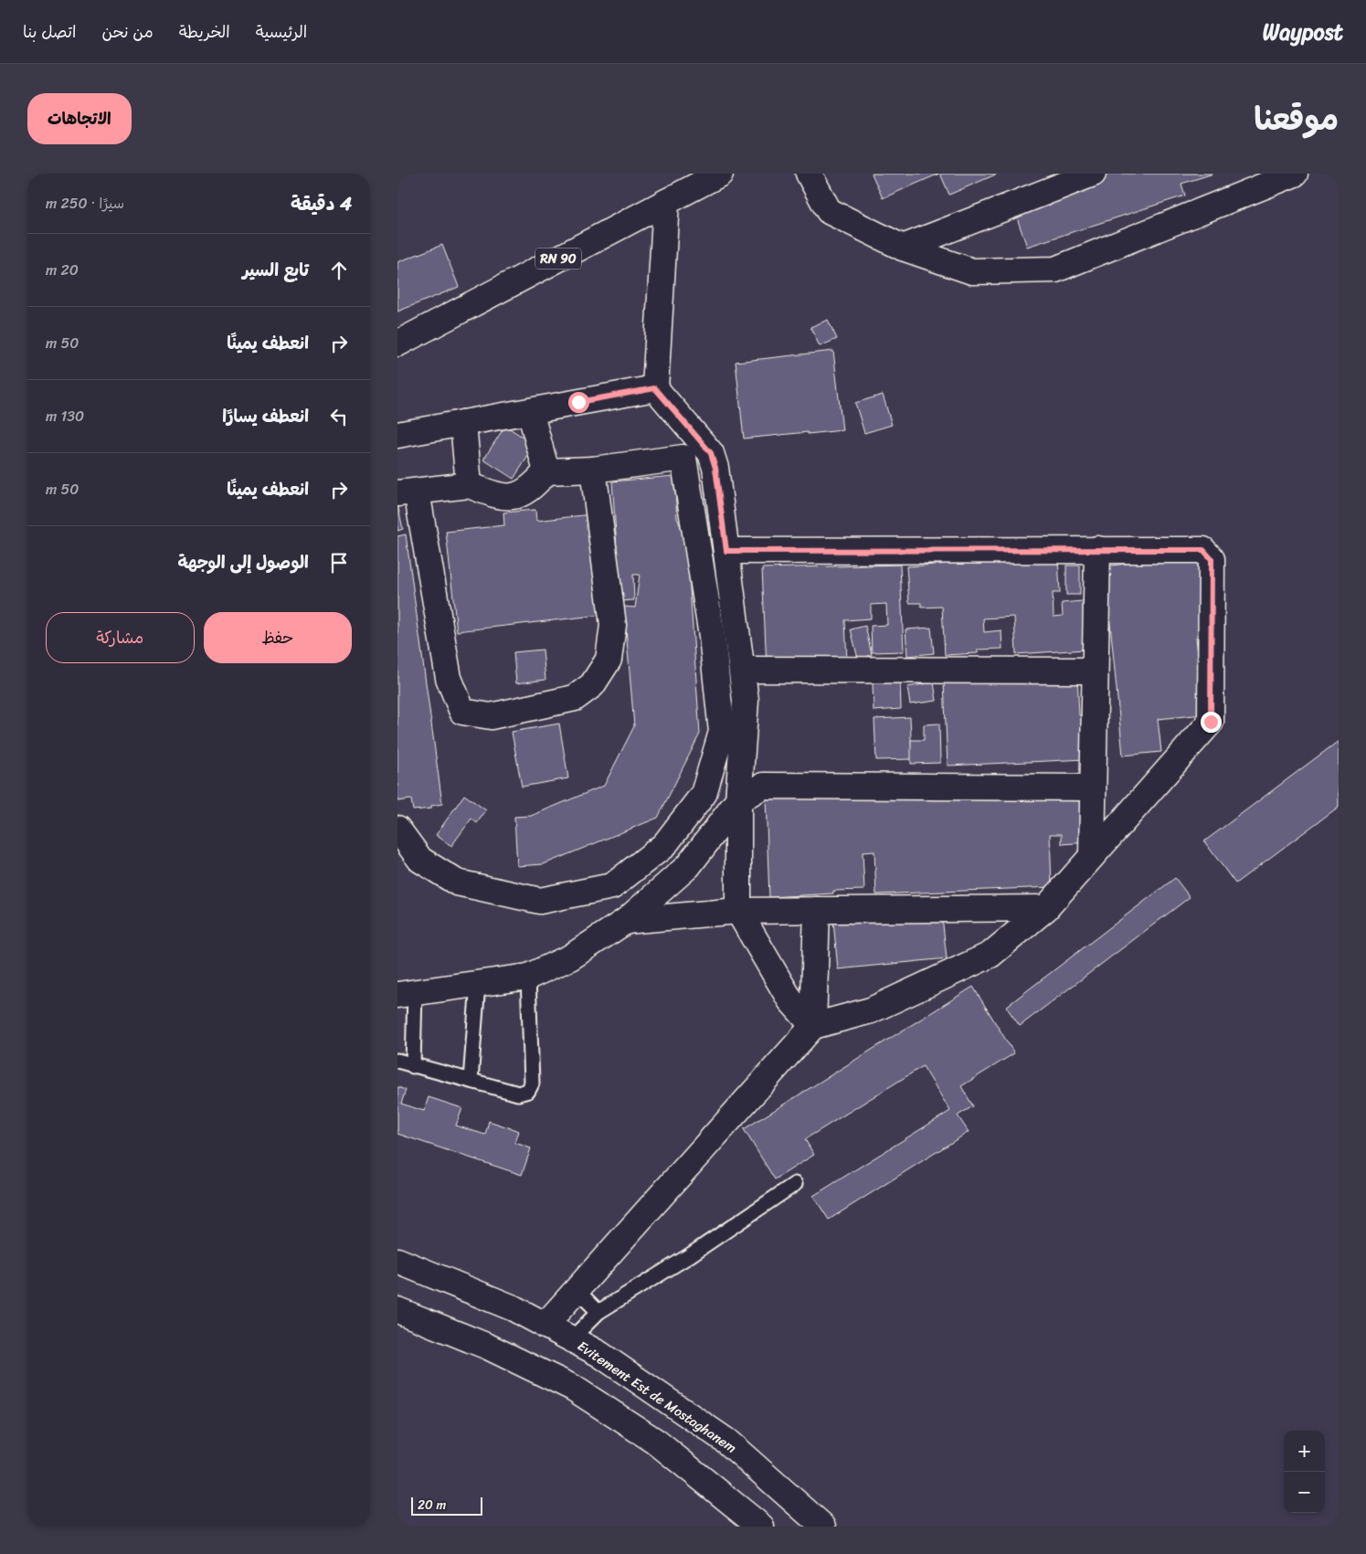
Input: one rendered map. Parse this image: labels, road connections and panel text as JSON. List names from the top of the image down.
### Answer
{
  "streets": {
    "main road": ["RN 90", "Evitement Est de Mostaghanem"]
  },
  "scale_bar": "20 m",
  "page": {
    "header": "Waypost",
    "nav": [
      "الرئيسية",
      "الخريطة",
      "من نحن",
      "اتصل بنا"
    ],
    "title": "موقعنا",
    "buttons": [
      "الاتجاهات",
      ["حفظ", "مشاركة"]
    ],
    "heading": ["4 دقيقة", "سيرًا · 250 m"],
    "list": [
      ["تابع السير", "20 m"],
      ["انعطف يمينًا", "50 m"],
      ["انعطف يسارًا", "130 m"],
      ["انعطف يمينًا", "50 m"],
      "الوصول إلى الوجهة"
    ],
    "map_buttons": ["+", "−"],
    "scale": "20 m"
  }
}
